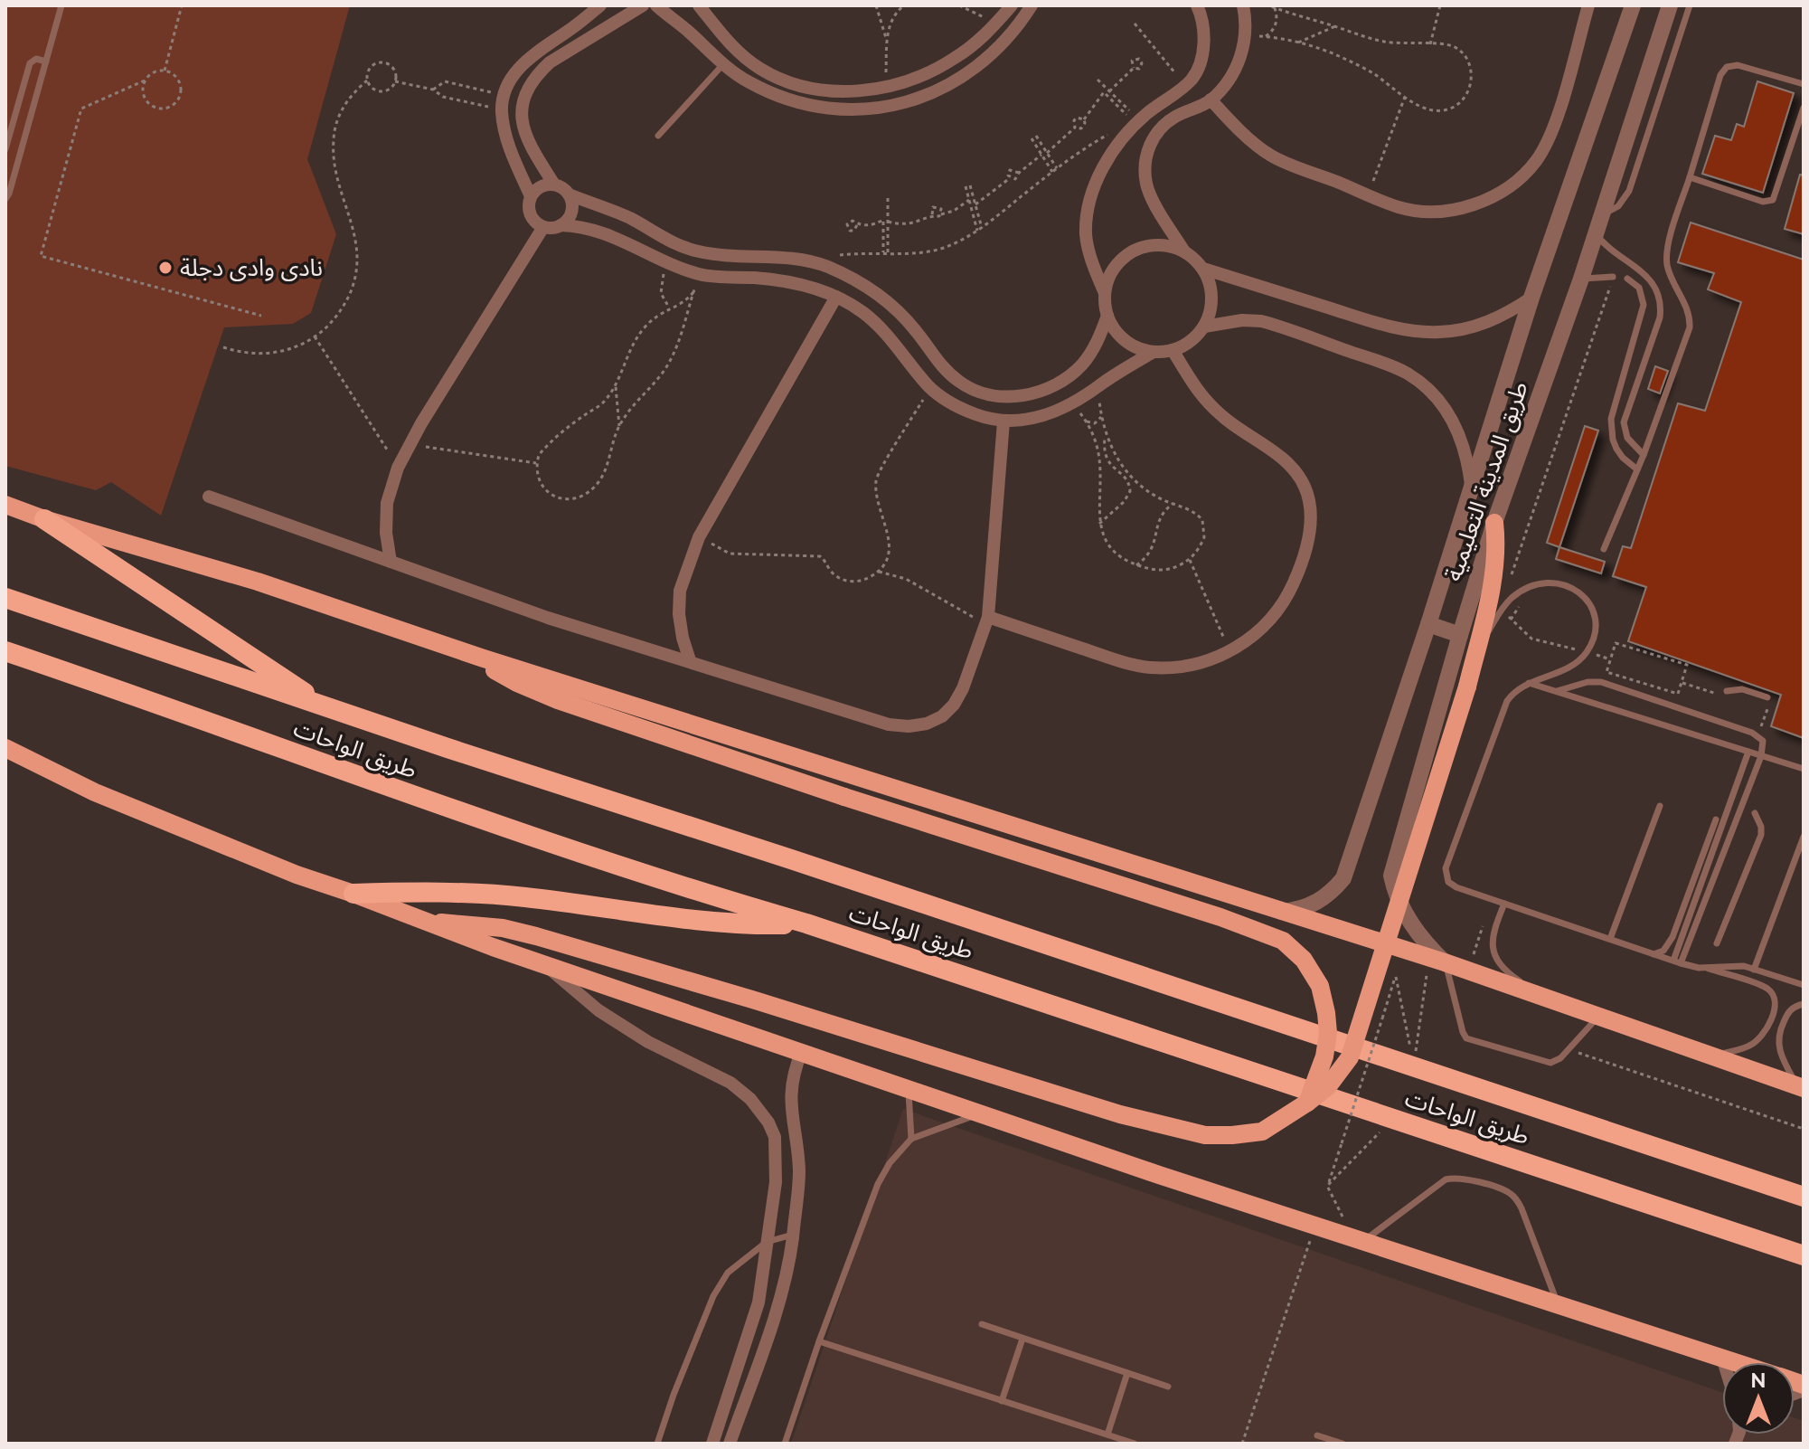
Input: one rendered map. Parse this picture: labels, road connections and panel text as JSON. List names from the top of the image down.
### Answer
{
  "streets": {
    "highway": ["طريق الواحات"],
    "street": ["طريق المدينة التعليمية"]
  },
  "places": ["نادى وادى دجلة"],
  "north": "top"
}
